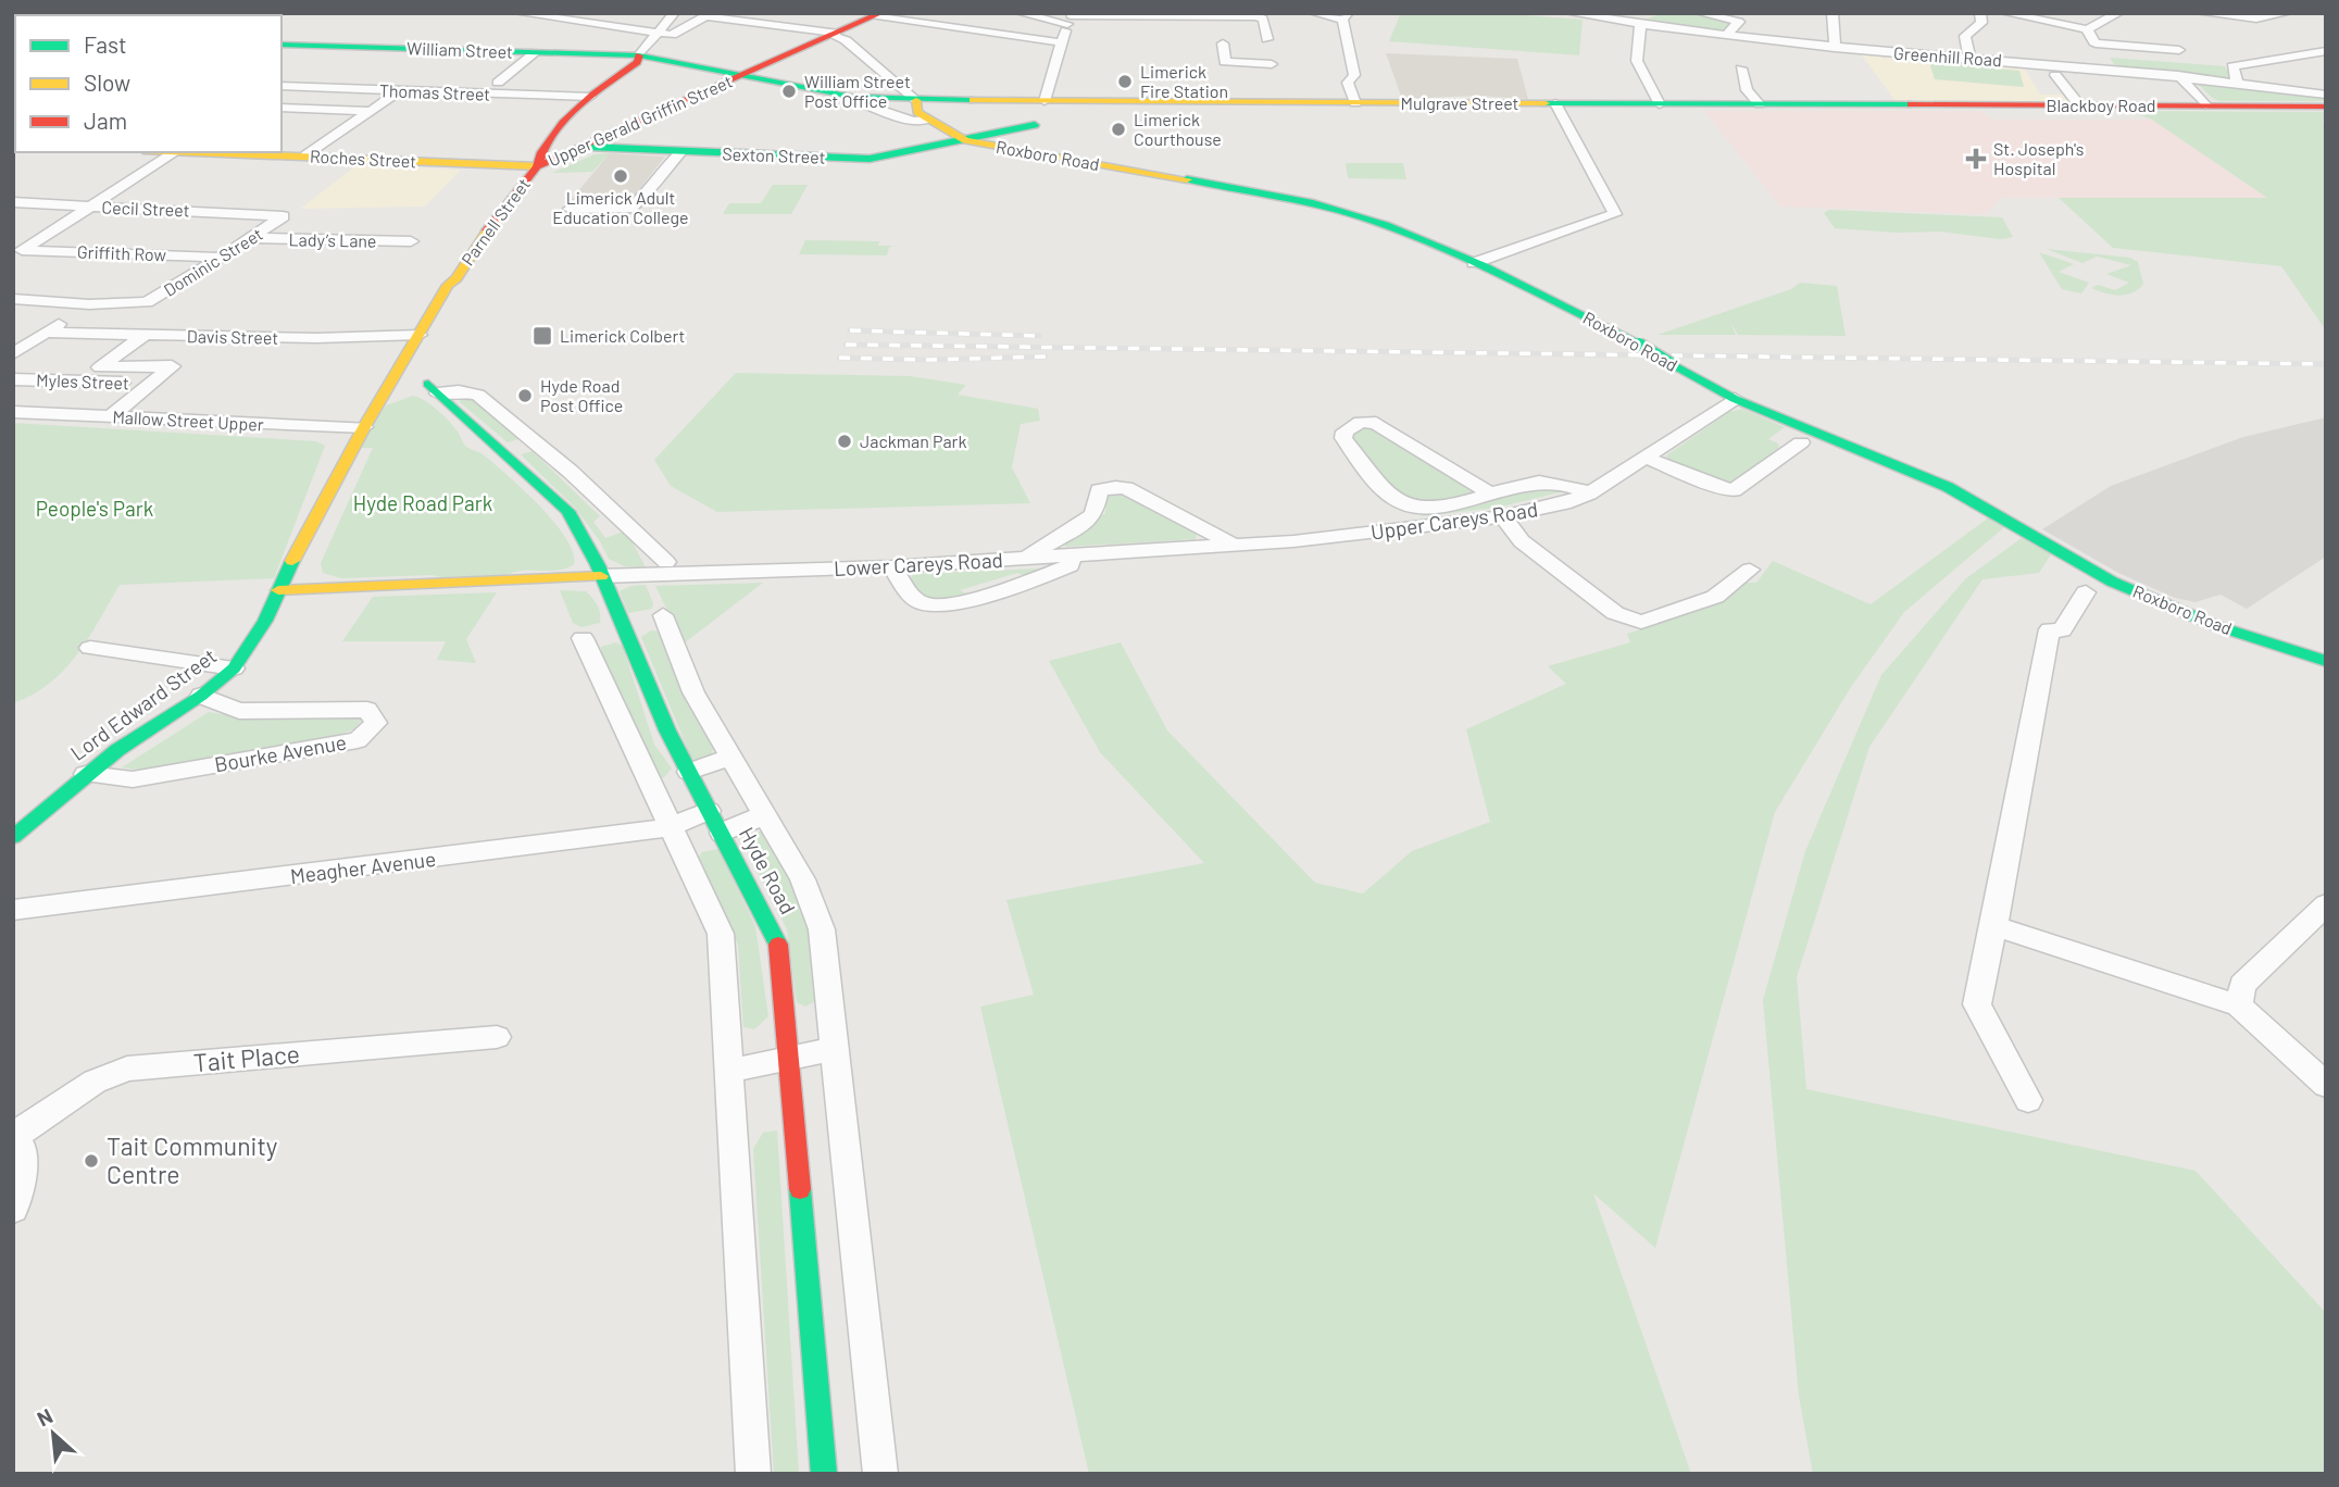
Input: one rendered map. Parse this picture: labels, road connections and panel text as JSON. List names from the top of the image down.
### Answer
{
  "streets": {
    "main road": [
      "William Street",
      "Mulgrave Street",
      "Blackboy Road",
      "Upper Gerald Griffin Street",
      "Sexton Street",
      "Roxboro Road",
      "Roches Street",
      "Parnell Street",
      "Lord Edward Street",
      "Hyde Road"
    ],
    "street": [
      "Greenhill Road",
      "Thomas Street",
      "Cecil Street",
      "Lady’s Lane",
      "Griffith Row",
      "Dominic Street",
      "Davis Street",
      "Myles Street",
      "Mallow Street Upper",
      "Upper Careys Road",
      "Lower Careys Road",
      "Bourke Avenue",
      "Meagher Avenue",
      "Tait Place"
    ]
  },
  "crossings": [
    ["William Street", "Mulgrave Street"],
    ["William Street", "Upper Gerald Griffin Street"],
    ["Mulgrave Street", "Blackboy Road"],
    ["Mulgrave Street", "Roxboro Road"],
    ["Upper Gerald Griffin Street", "Sexton Street"],
    ["Upper Gerald Griffin Street", "Roches Street"],
    ["Upper Gerald Griffin Street", "Parnell Street"],
    ["Sexton Street", "Roxboro Road"],
    ["Roxboro Road", "Upper Careys Road"],
    ["Roches Street", "Parnell Street"],
    ["Cecil Street", "Dominic Street"],
    ["Parnell Street", "Davis Street"],
    ["Parnell Street", "Mallow Street Upper"],
    ["Parnell Street", "Lord Edward Street"],
    ["Lady’s Lane", "Dominic Street"],
    ["Griffith Row", "Dominic Street"],
    ["Mallow Street Upper", "Lord Edward Street"],
    ["Upper Careys Road", "Lower Careys Road"],
    ["Lower Careys Road", "Hyde Road"],
    ["Lord Edward Street", "Bourke Avenue"],
    ["Meagher Avenue", "Hyde Road"]
  ],
  "parks": ["Hyde Road Park", "People's Park"],
  "places": {
    "other": [
      "Limerick Fire Station",
      "William Street Post Office",
      "Limerick Courthouse",
      "Limerick Adult Education College",
      "Hyde Road Post Office",
      "Jackman Park",
      "Tait Community Centre"
    ],
    "health": ["St. Joseph's Hospital"],
    "transit": ["Limerick Colbert"]
  },
  "legend": ["Fast", "Slow", "Jam"],
  "north": "top left"
}
